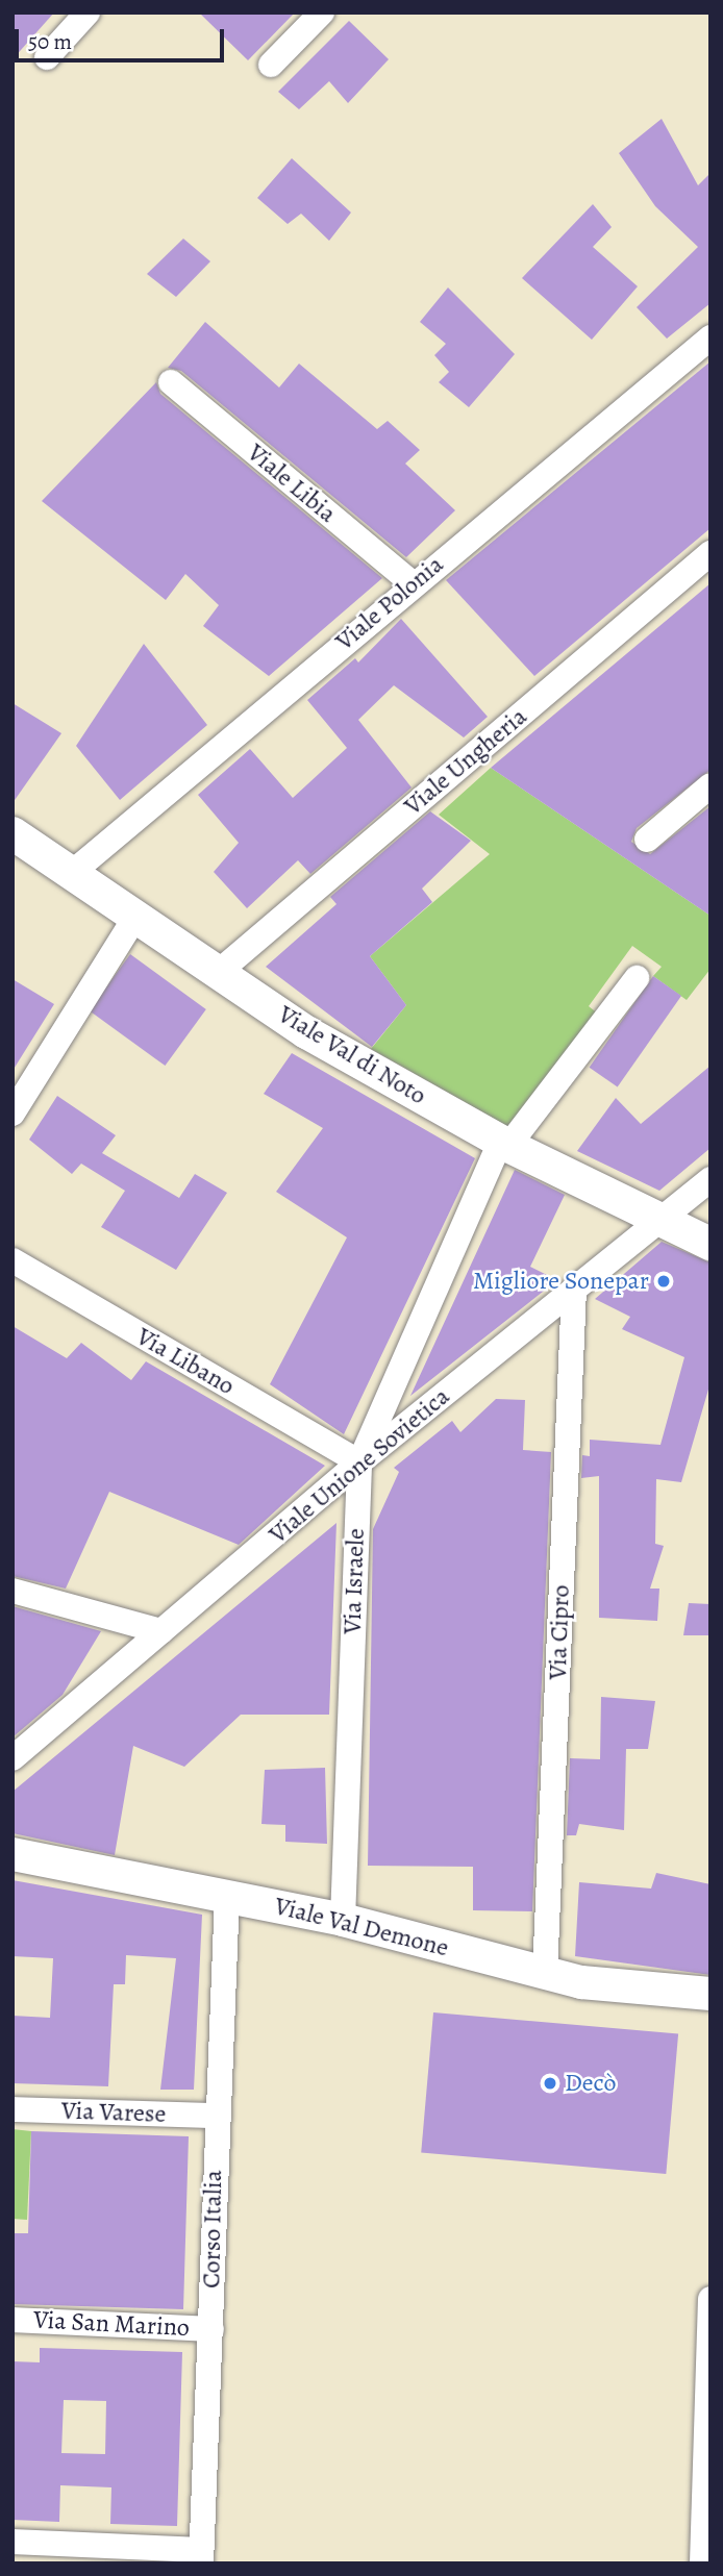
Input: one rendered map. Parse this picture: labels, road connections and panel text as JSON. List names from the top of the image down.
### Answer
{
  "streets": {
    "street": [
      "Viale Libia",
      "Viale Polonia",
      "Viale Ungheria",
      "Viale Val di Noto",
      "Via Libano",
      "Viale Unione Sovietica",
      "Via Israele",
      "Via Cipro",
      "Viale Val Demone",
      "Via Varese",
      "Corso Italia",
      "Via San Marino"
    ]
  },
  "crossings": [
    ["Viale Libia", "Viale Polonia"],
    ["Viale Polonia", "Viale Val di Noto"],
    ["Viale Ungheria", "Viale Val di Noto"],
    ["Viale Val di Noto", "Viale Unione Sovietica"],
    ["Viale Val di Noto", "Via Israele"],
    ["Via Libano", "Viale Unione Sovietica"],
    ["Via Libano", "Via Israele"],
    ["Viale Unione Sovietica", "Via Israele"],
    ["Viale Unione Sovietica", "Via Cipro"],
    ["Via Israele", "Viale Val Demone"],
    ["Via Cipro", "Viale Val Demone"],
    ["Viale Val Demone", "Corso Italia"],
    ["Via Varese", "Corso Italia"],
    ["Corso Italia", "Via San Marino"]
  ],
  "places": ["Migliore Sonepar", "Decò"],
  "scale_bar": "50 m"
}
